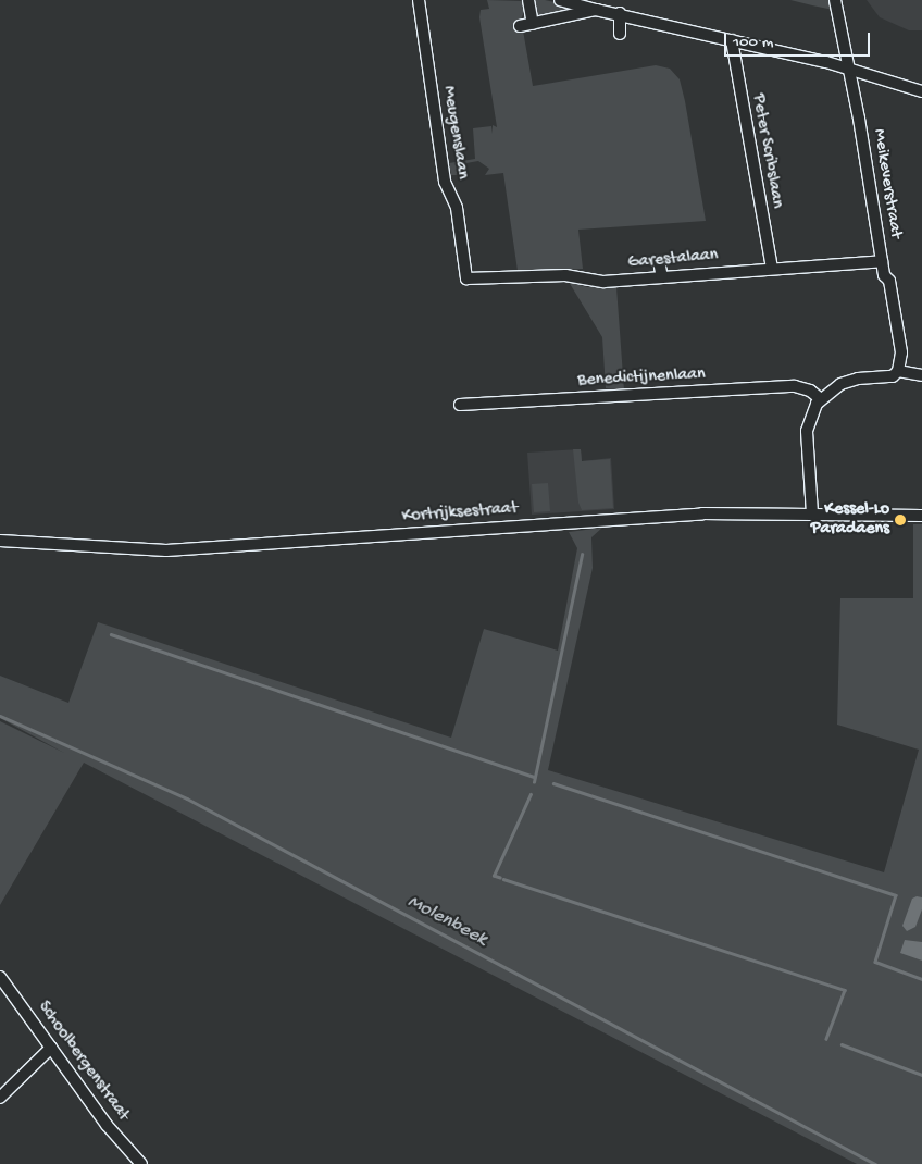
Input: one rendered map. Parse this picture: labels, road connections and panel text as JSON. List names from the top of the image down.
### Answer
{
  "streets": {
    "street": [
      "Meugenslaan",
      "Peter Scribslaan",
      "Meikeverstraat",
      "Garestalaan",
      "Benedictijnenlaan",
      "Kortrijksestraat",
      "Schoolbergenstraat"
    ]
  },
  "crossings": [
    ["Meugenslaan", "Garestalaan"],
    ["Peter Scribslaan", "Garestalaan"],
    ["Meikeverstraat", "Garestalaan"]
  ],
  "water": ["Molenbeek"],
  "places": ["Kessel-Lo Paradaens"],
  "scale_bar": "100 m"
}
